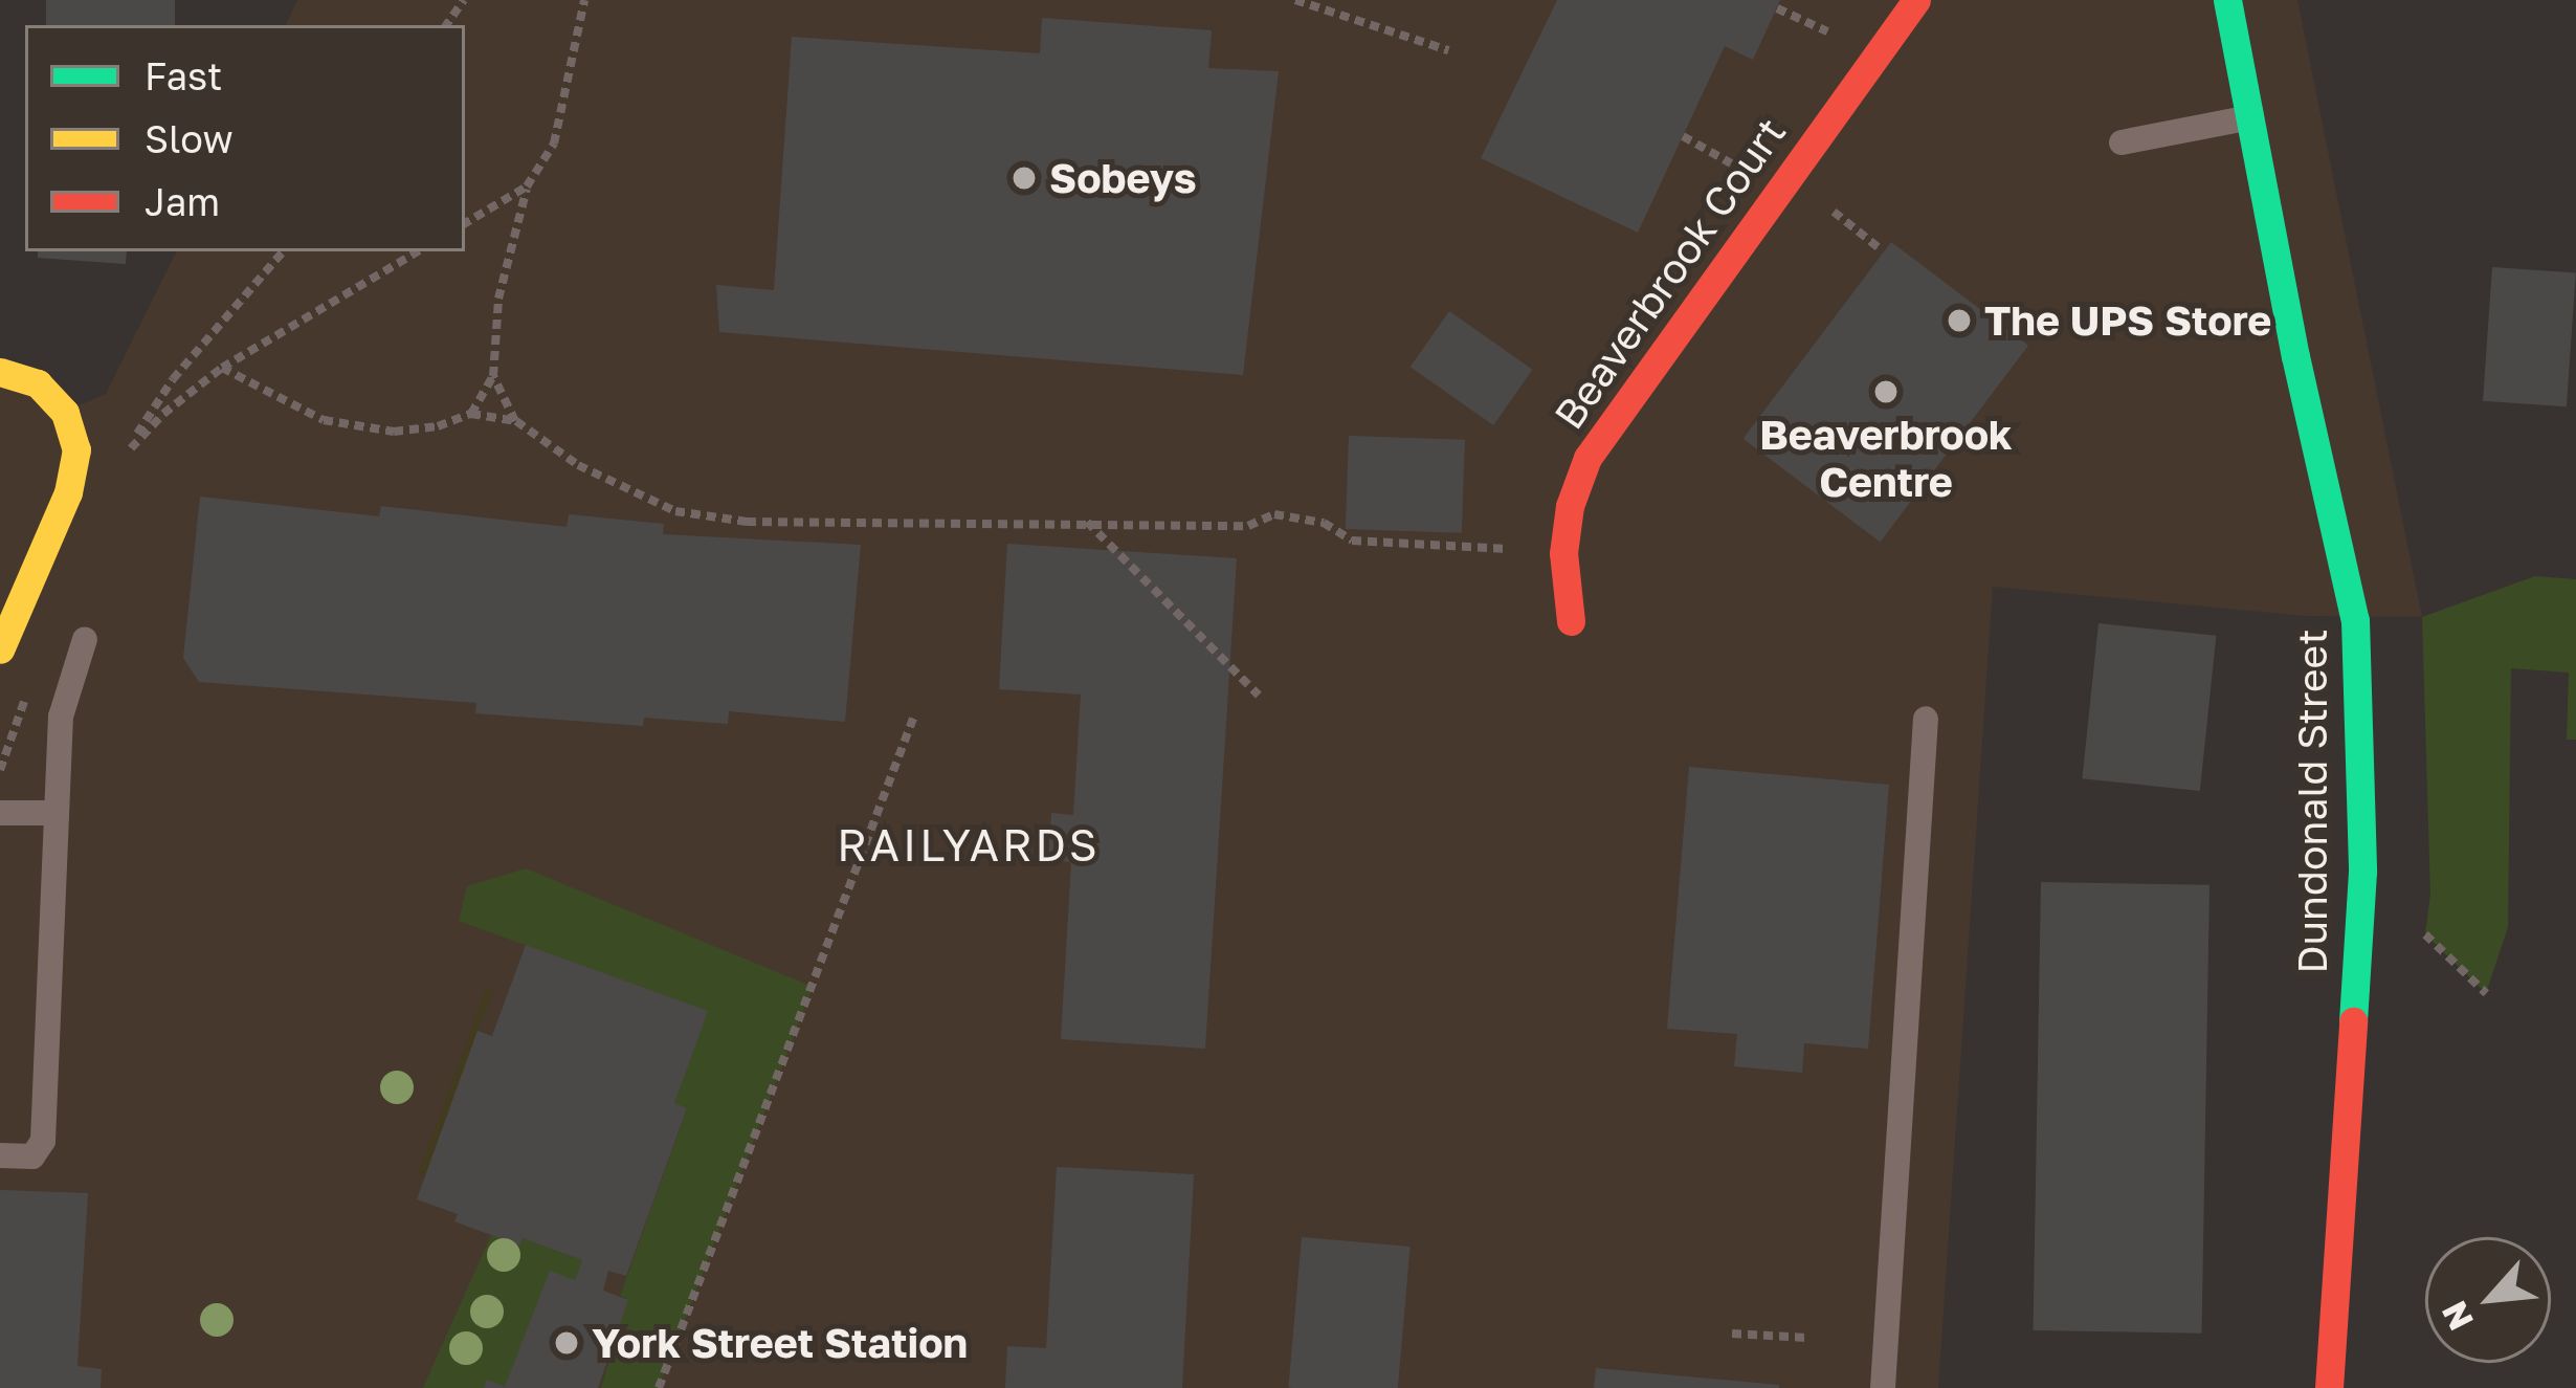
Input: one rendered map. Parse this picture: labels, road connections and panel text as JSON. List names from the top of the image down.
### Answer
{
  "streets": {
    "street": ["Beaverbrook Court", "Dundonald Street"]
  },
  "districts": ["RAILYARDS"],
  "places": [
    "Sobeys",
    "The UPS Store",
    "Beaverbrook Centre",
    "York Street Station"
  ],
  "legend": ["Fast", "Slow", "Jam"],
  "north": "bottom left"
}
